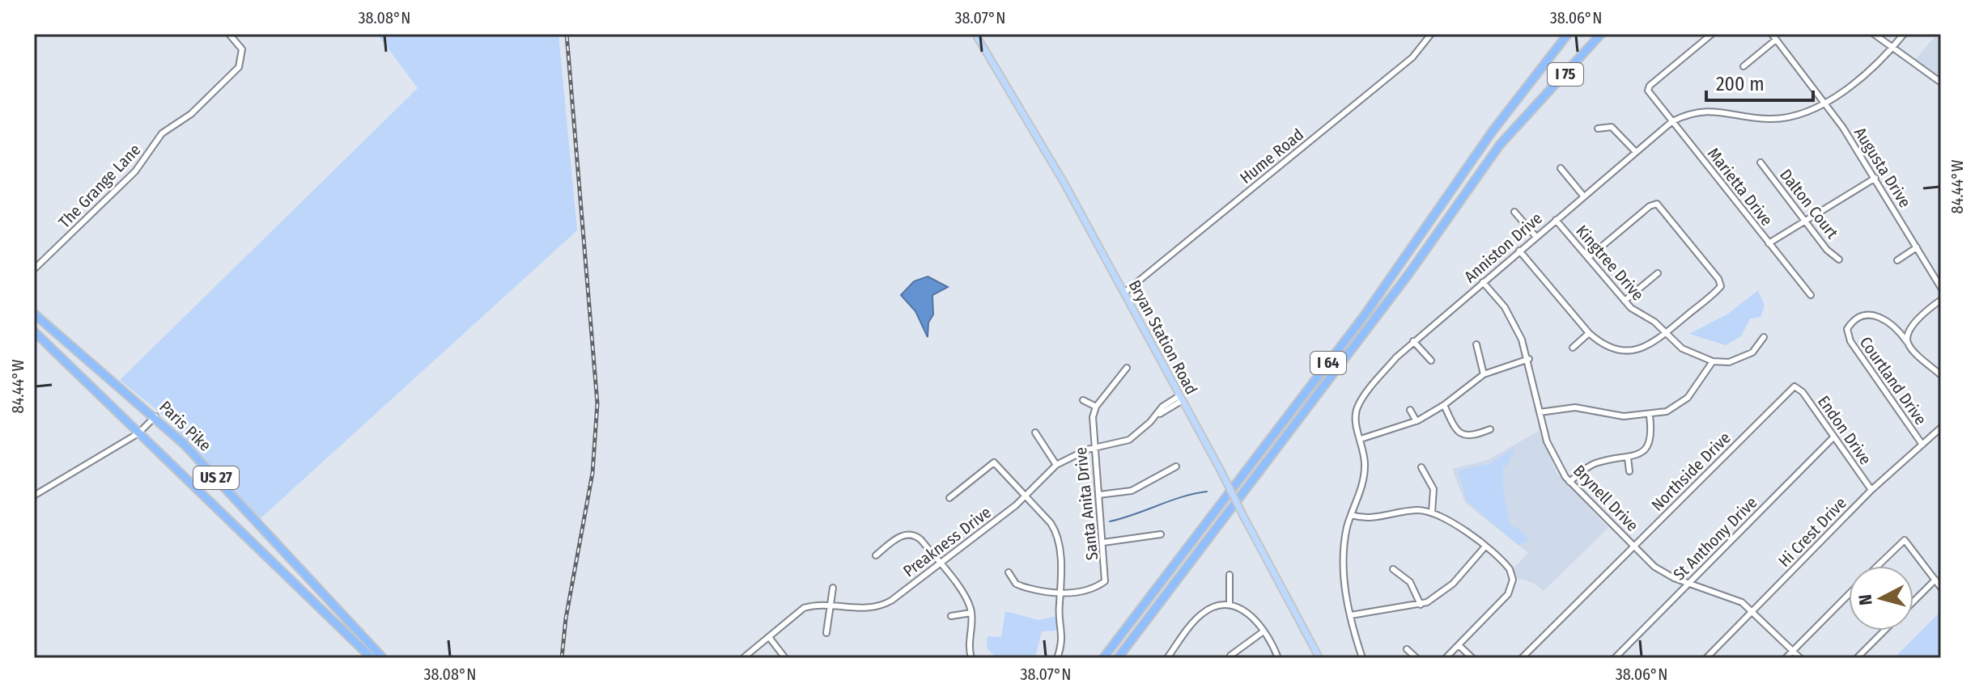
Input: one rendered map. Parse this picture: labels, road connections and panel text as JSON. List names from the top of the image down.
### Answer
{
  "streets": {
    "highway": [
      "I 75",
      "I 64",
      "Paris Pike",
      "US 27"
    ],
    "main road": ["Bryan Station Road"],
    "street": [
      "Hume Road",
      "Augusta Drive",
      "The Grange Lane",
      "Marietta Drive",
      "Dalton Court",
      "Anniston Drive",
      "Kingtree Drive",
      "Courtland Drive",
      "Endon Drive",
      "Northside Drive",
      "Brynell Drive",
      "Santa Anita Drive",
      "Hi Crest Drive",
      "St Anthony Drive",
      "Preakness Drive"
    ]
  },
  "crossings": [
    ["I 75", "I 64"],
    ["Hume Road", "Bryan Station Road"],
    ["Augusta Drive", "Anniston Drive"],
    ["Marietta Drive", "Anniston Drive"],
    ["Anniston Drive", "Kingtree Drive"],
    ["Anniston Drive", "Brynell Drive"],
    ["Bryan Station Road", "Preakness Drive"],
    ["Courtland Drive", "Hi Crest Drive"],
    ["Endon Drive", "Northside Drive"],
    ["Endon Drive", "Hi Crest Drive"],
    ["Endon Drive", "St Anthony Drive"],
    ["Northside Drive", "Brynell Drive"],
    ["Brynell Drive", "Hi Crest Drive"],
    ["Brynell Drive", "St Anthony Drive"],
    ["Santa Anita Drive", "Preakness Drive"]
  ],
  "scale_bar": "200 m",
  "north": "left",
  "coordinates": [
    "38.08°N",
    "38.07°N",
    "38.06°N",
    "84.44°W"
  ]
}
